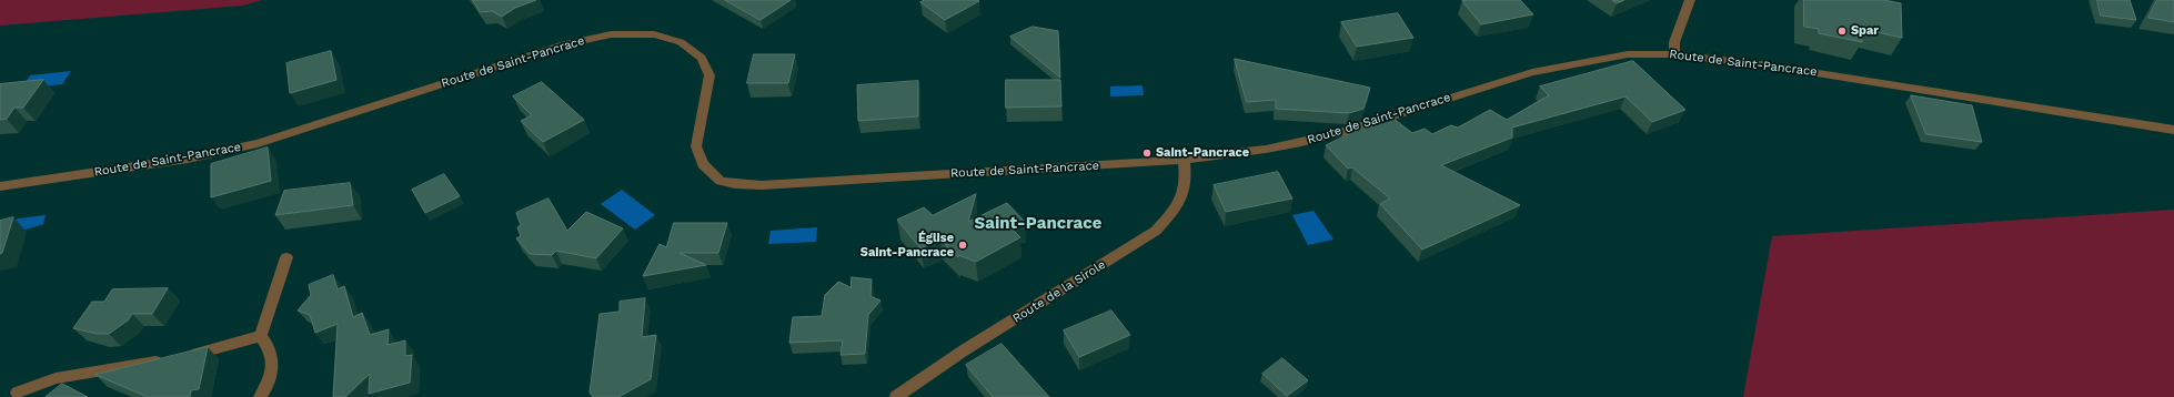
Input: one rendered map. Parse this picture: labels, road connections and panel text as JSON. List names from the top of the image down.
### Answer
{
  "streets": {
    "street": ["Route de Saint-Pancrace", "Route de la Sirole"]
  },
  "crossings": [
    ["Route de Saint-Pancrace", "Route de la Sirole"]
  ],
  "districts": ["Saint-Pancrace"],
  "places": ["Spar", "Saint-Pancrace", "Église Saint-Pancrace"]
}
